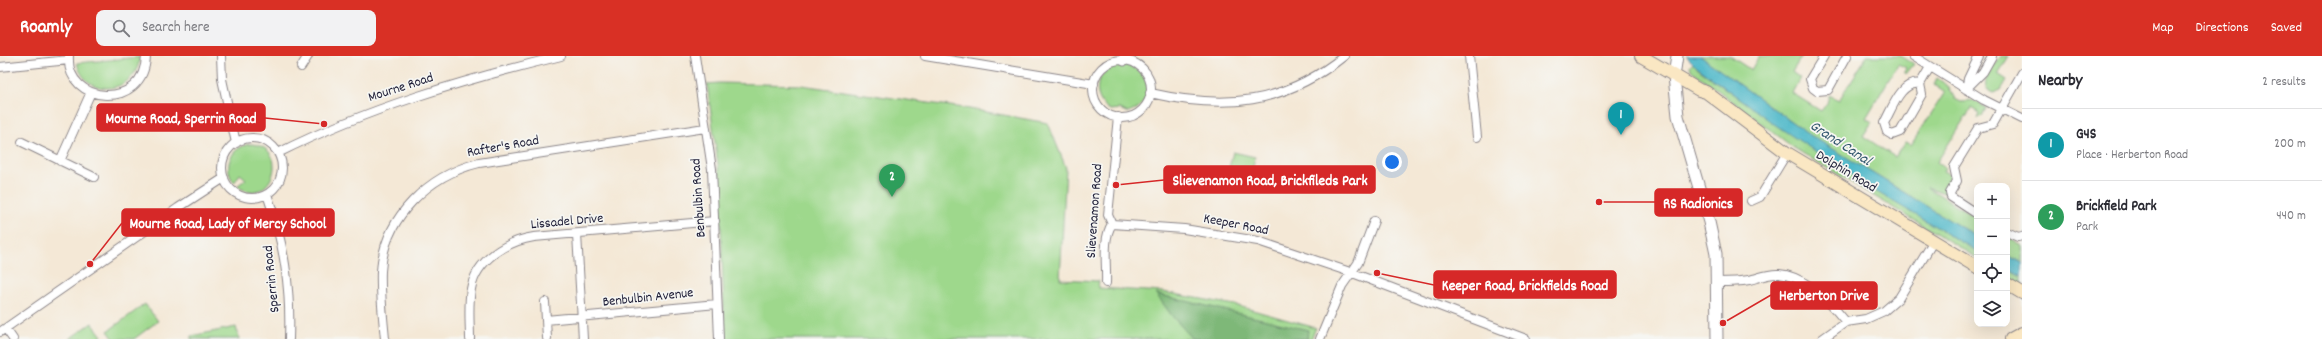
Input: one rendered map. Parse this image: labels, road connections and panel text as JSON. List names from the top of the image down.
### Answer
{
  "streets": {
    "main road": ["Dolphin Road"],
    "street": [
      "Mourne Road",
      "Rafter's Road",
      "Benbulbin Road",
      "Slievenamon Road",
      "Lissadel Drive",
      "Keeper Road",
      "Sperrin Road",
      "Benbulbin Avenue"
    ]
  },
  "crossings": [
    ["Mourne Road", "Sperrin Road"],
    ["Rafter's Road", "Benbulbin Road"],
    ["Benbulbin Road", "Lissadel Drive"],
    ["Benbulbin Road", "Benbulbin Avenue"],
    ["Slievenamon Road", "Keeper Road"]
  ],
  "water": ["Grand Canal"],
  "places": [
    "Mourne Road, Sperrin Road",
    "Slievenamon Road, Brickfileds Park",
    "RS Radionics",
    "Mourne Road, Lady of Mercy School",
    "Keeper Road, Brickfields Road",
    "Herberton Drive"
  ],
  "page": {
    "header": "Roamly",
    "search": "Search here",
    "nav": ["Map", "Directions", "Saved"],
    "heading": ["Nearby", "2 results"],
    "pins": ["1", "2"],
    "list": [
      {
        "mark": "1",
        "name": "G4S",
        "note": "Place · Herberton Road",
        "value": "200 m"
      },
      {
        "mark": "2",
        "name": "Brickfield Park",
        "note": "Park",
        "value": "440 m"
      }
    ],
    "map_buttons": ["+", "−"]
  }
}
